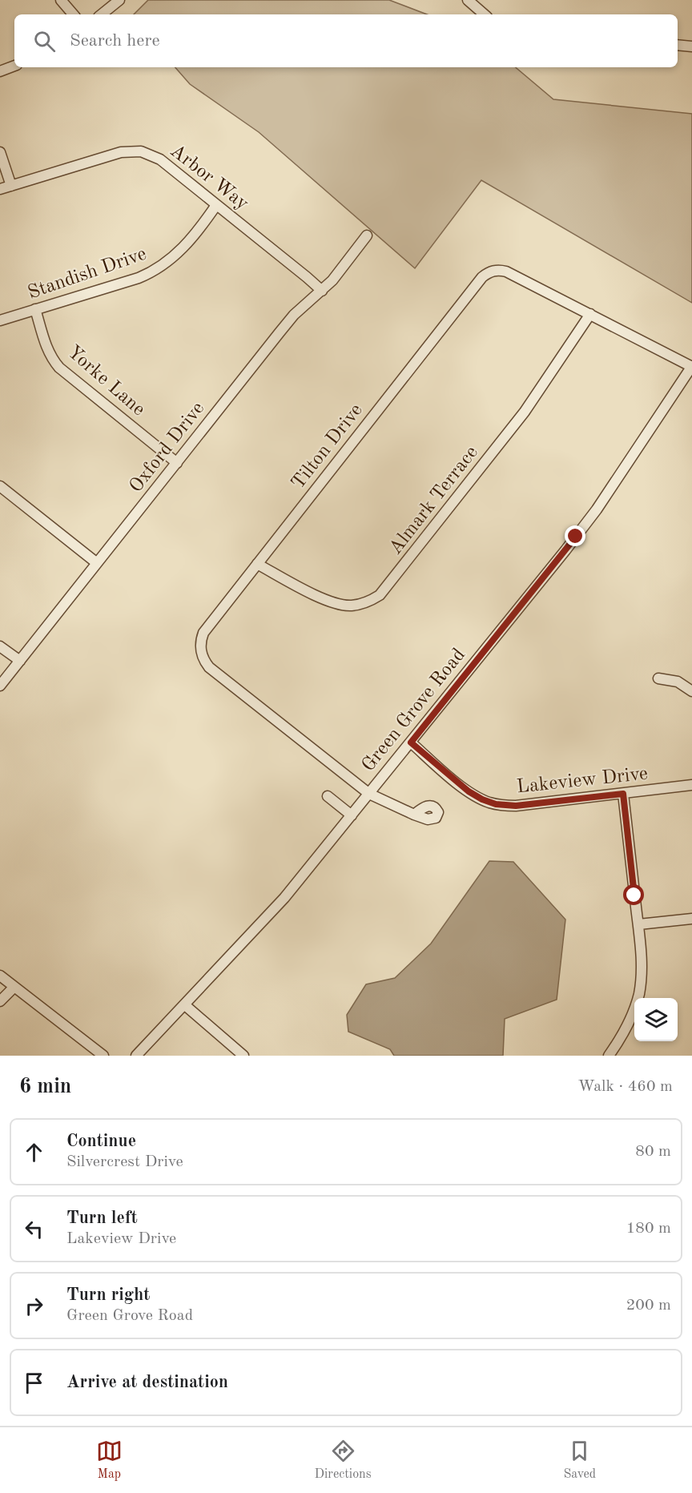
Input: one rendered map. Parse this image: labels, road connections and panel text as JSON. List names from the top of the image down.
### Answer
{
  "streets": {
    "street": [
      "Arbor Way",
      "Standish Drive",
      "Yorke Lane",
      "Tilton Drive",
      "Oxford Drive",
      "Almark Terrace",
      "Green Grove Road",
      "Lakeview Drive"
    ]
  },
  "crossings": [
    ["Arbor Way", "Standish Drive"],
    ["Arbor Way", "Oxford Drive"],
    ["Standish Drive", "Yorke Lane"],
    ["Yorke Lane", "Oxford Drive"],
    ["Tilton Drive", "Almark Terrace"],
    ["Tilton Drive", "Green Grove Road"],
    ["Green Grove Road", "Lakeview Drive"]
  ],
  "page": {
    "search": "Search here",
    "heading": ["6 min", "Walk · 460 m"],
    "list": [
      ["Continue", "Silvercrest Drive", "80 m"],
      ["Turn left", "Lakeview Drive", "180 m"],
      ["Turn right", "Green Grove Road", "200 m"],
      "Arrive at destination"
    ],
    "nav": ["Map", "Directions", "Saved"]
  }
}
